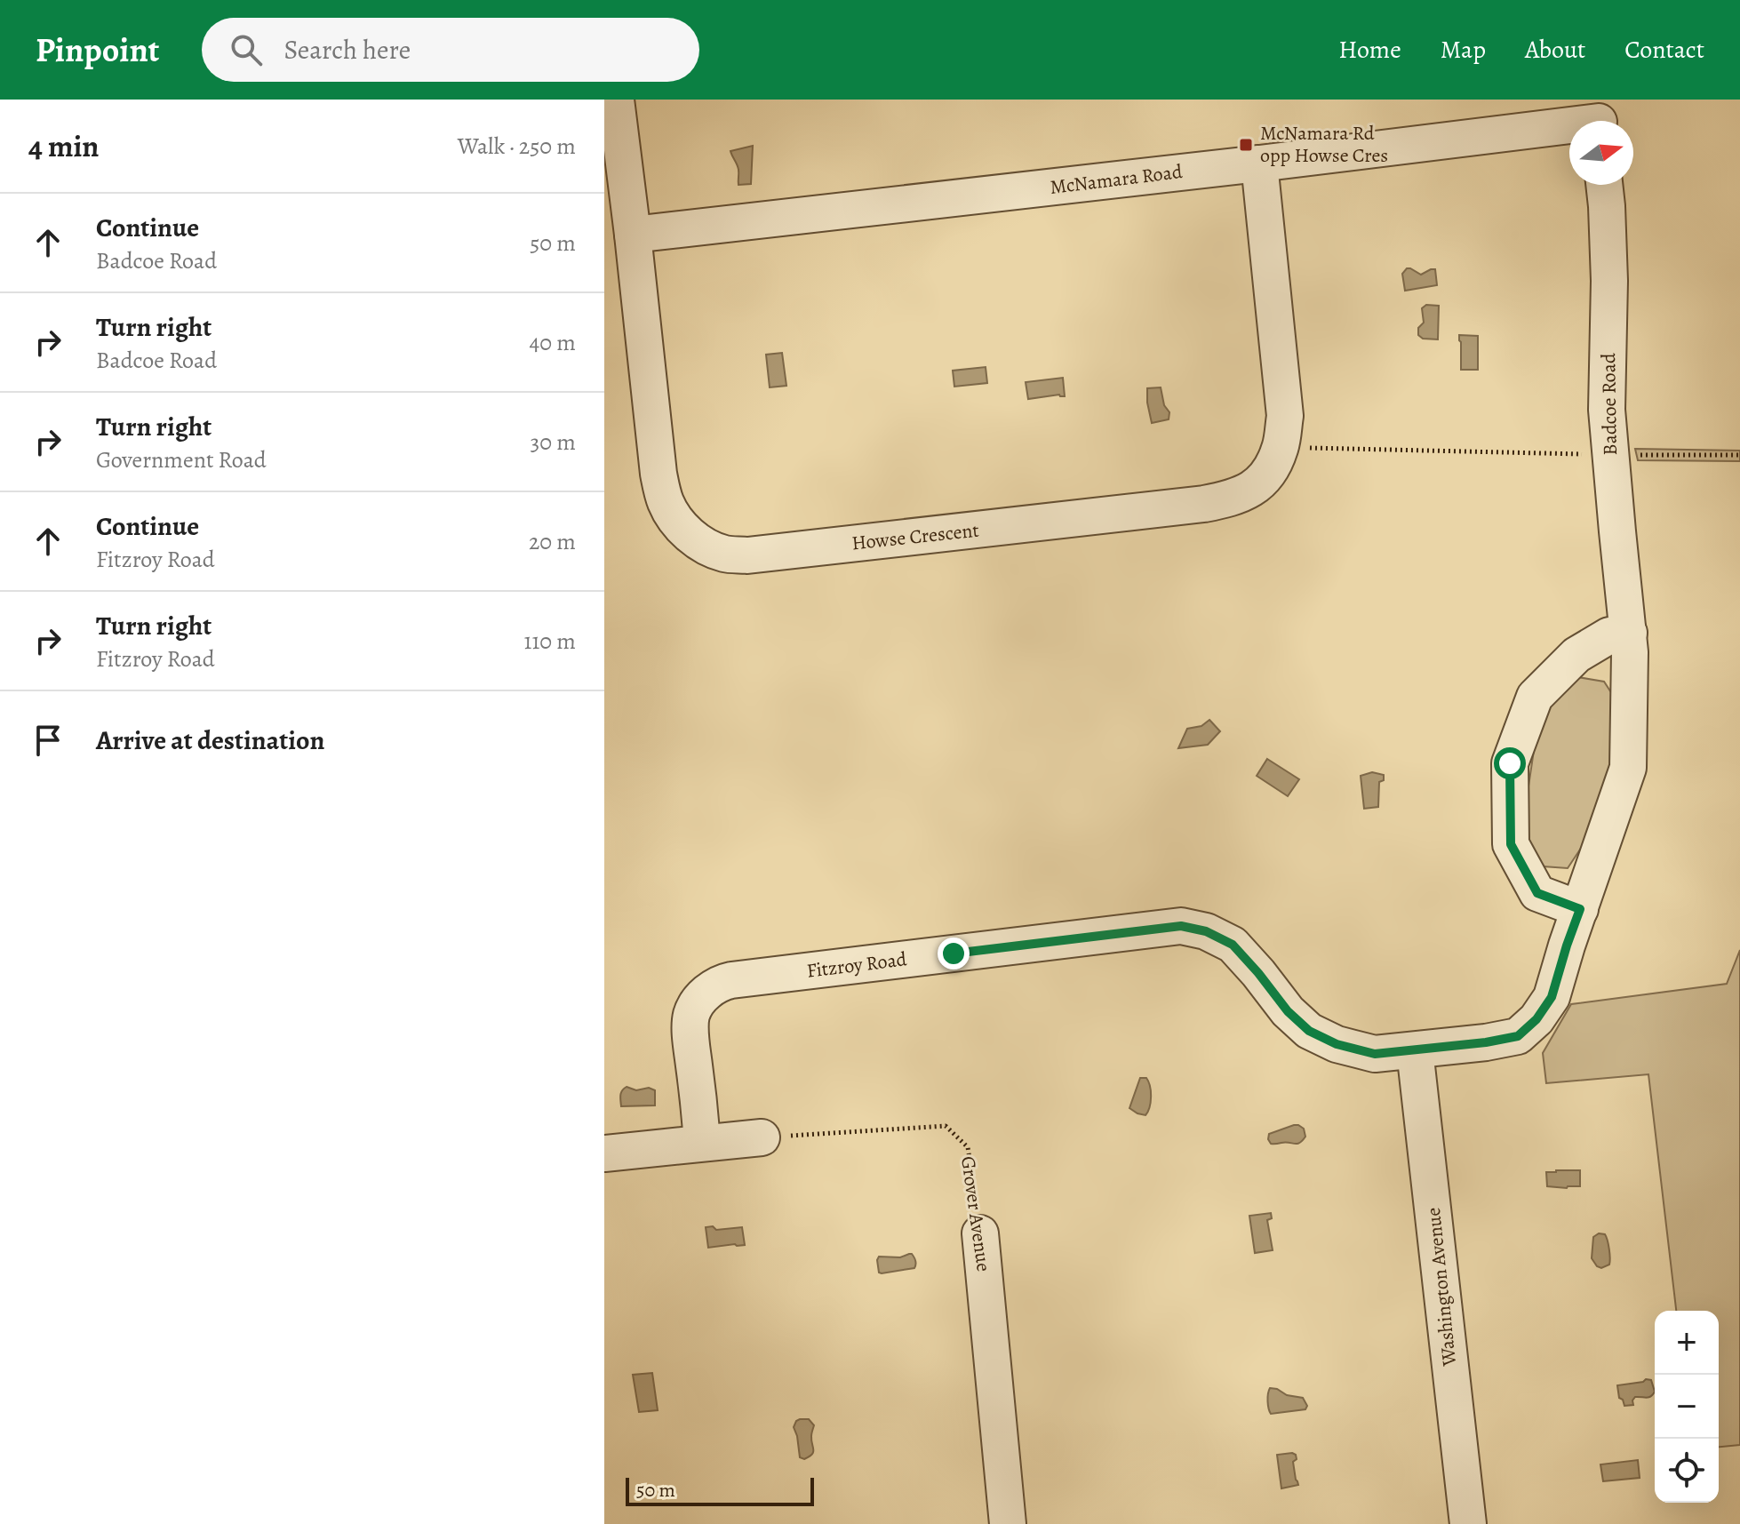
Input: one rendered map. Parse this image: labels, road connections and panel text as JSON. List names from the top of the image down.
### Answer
{
  "streets": {
    "street": [
      "McNamara Road",
      "Badcoe Road",
      "Howse Crescent",
      "Fitzroy Road",
      "Grover Avenue",
      "Washington Avenue"
    ]
  },
  "crossings": [
    ["McNamara Road", "Howse Crescent"],
    ["Badcoe Road", "Fitzroy Road"],
    ["Fitzroy Road", "Washington Avenue"]
  ],
  "places": {
    "transit": ["McNamara Rd opp Howse Cres"]
  },
  "scale_bar": "50 m",
  "north": "right",
  "page": {
    "header": "Pinpoint",
    "search": "Search here",
    "nav": [
      "Home",
      "Map",
      "About",
      "Contact"
    ],
    "heading": ["4 min", "Walk · 250 m"],
    "list": [
      ["Continue", "Badcoe Road", "50 m"],
      ["Turn right", "Badcoe Road", "40 m"],
      ["Turn right", "Government Road", "30 m"],
      ["Continue", "Fitzroy Road", "20 m"],
      ["Turn right", "Fitzroy Road", "110 m"],
      "Arrive at destination"
    ],
    "map_buttons": ["+", "−"],
    "scale": "50 m"
  }
}
